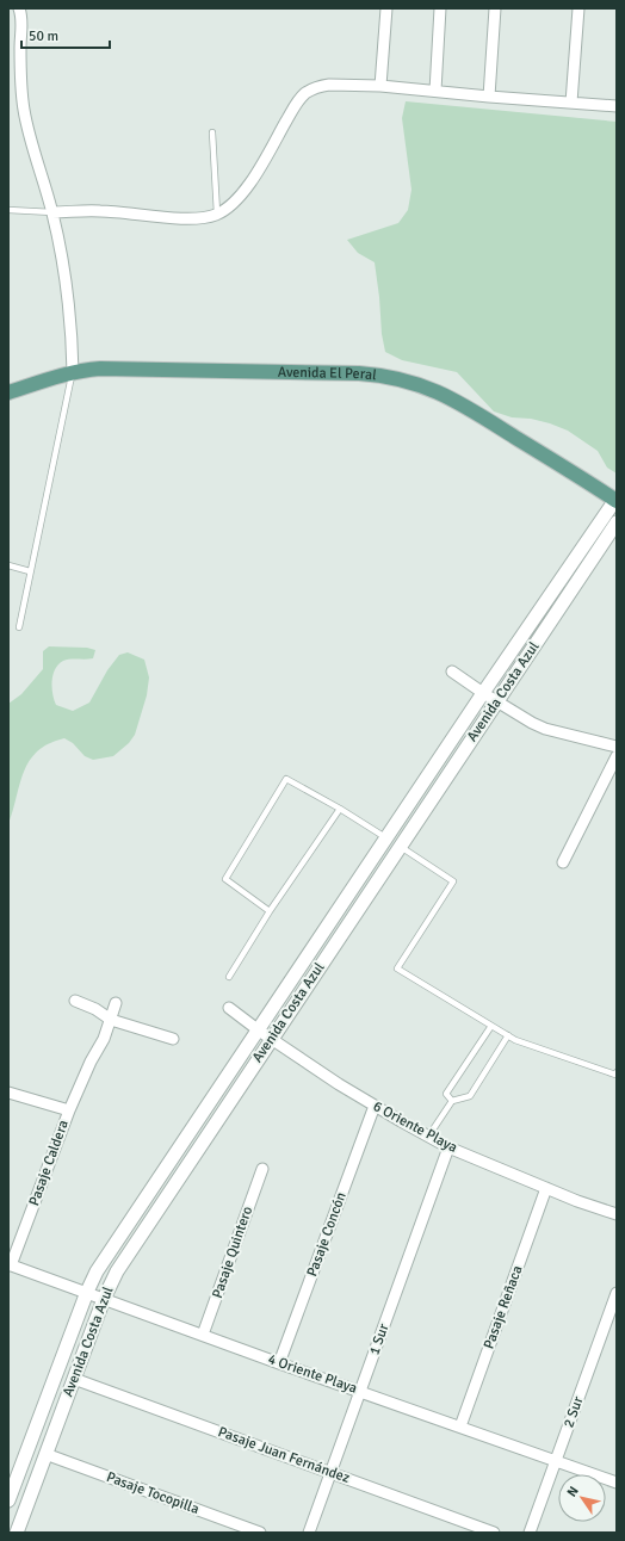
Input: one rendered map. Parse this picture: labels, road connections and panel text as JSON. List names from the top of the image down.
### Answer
{
  "streets": {
    "main road": ["Avenida El Peral"],
    "street": [
      "Avenida Costa Azul",
      "6 Oriente Playa",
      "Pasaje Caldera",
      "Pasaje Concón",
      "Pasaje Quintero",
      "Pasaje Reñaca",
      "1 Sur",
      "4 Oriente Playa",
      "2 Sur",
      "Pasaje Juan Fernández",
      "Pasaje Tocopilla"
    ]
  },
  "crossings": [
    ["Avenida El Peral", "Avenida Costa Azul"],
    ["Avenida Costa Azul", "6 Oriente Playa"],
    ["Avenida Costa Azul", "4 Oriente Playa"],
    ["Avenida Costa Azul", "Pasaje Juan Fernández"],
    ["Avenida Costa Azul", "Pasaje Tocopilla"],
    ["6 Oriente Playa", "Pasaje Concón"],
    ["6 Oriente Playa", "Pasaje Reñaca"],
    ["6 Oriente Playa", "1 Sur"],
    ["Pasaje Caldera", "4 Oriente Playa"],
    ["Pasaje Concón", "4 Oriente Playa"],
    ["Pasaje Quintero", "4 Oriente Playa"],
    ["Pasaje Reñaca", "4 Oriente Playa"],
    ["1 Sur", "4 Oriente Playa"],
    ["1 Sur", "Pasaje Juan Fernández"],
    ["4 Oriente Playa", "2 Sur"]
  ],
  "scale_bar": "50 m",
  "north": "top left"
}
